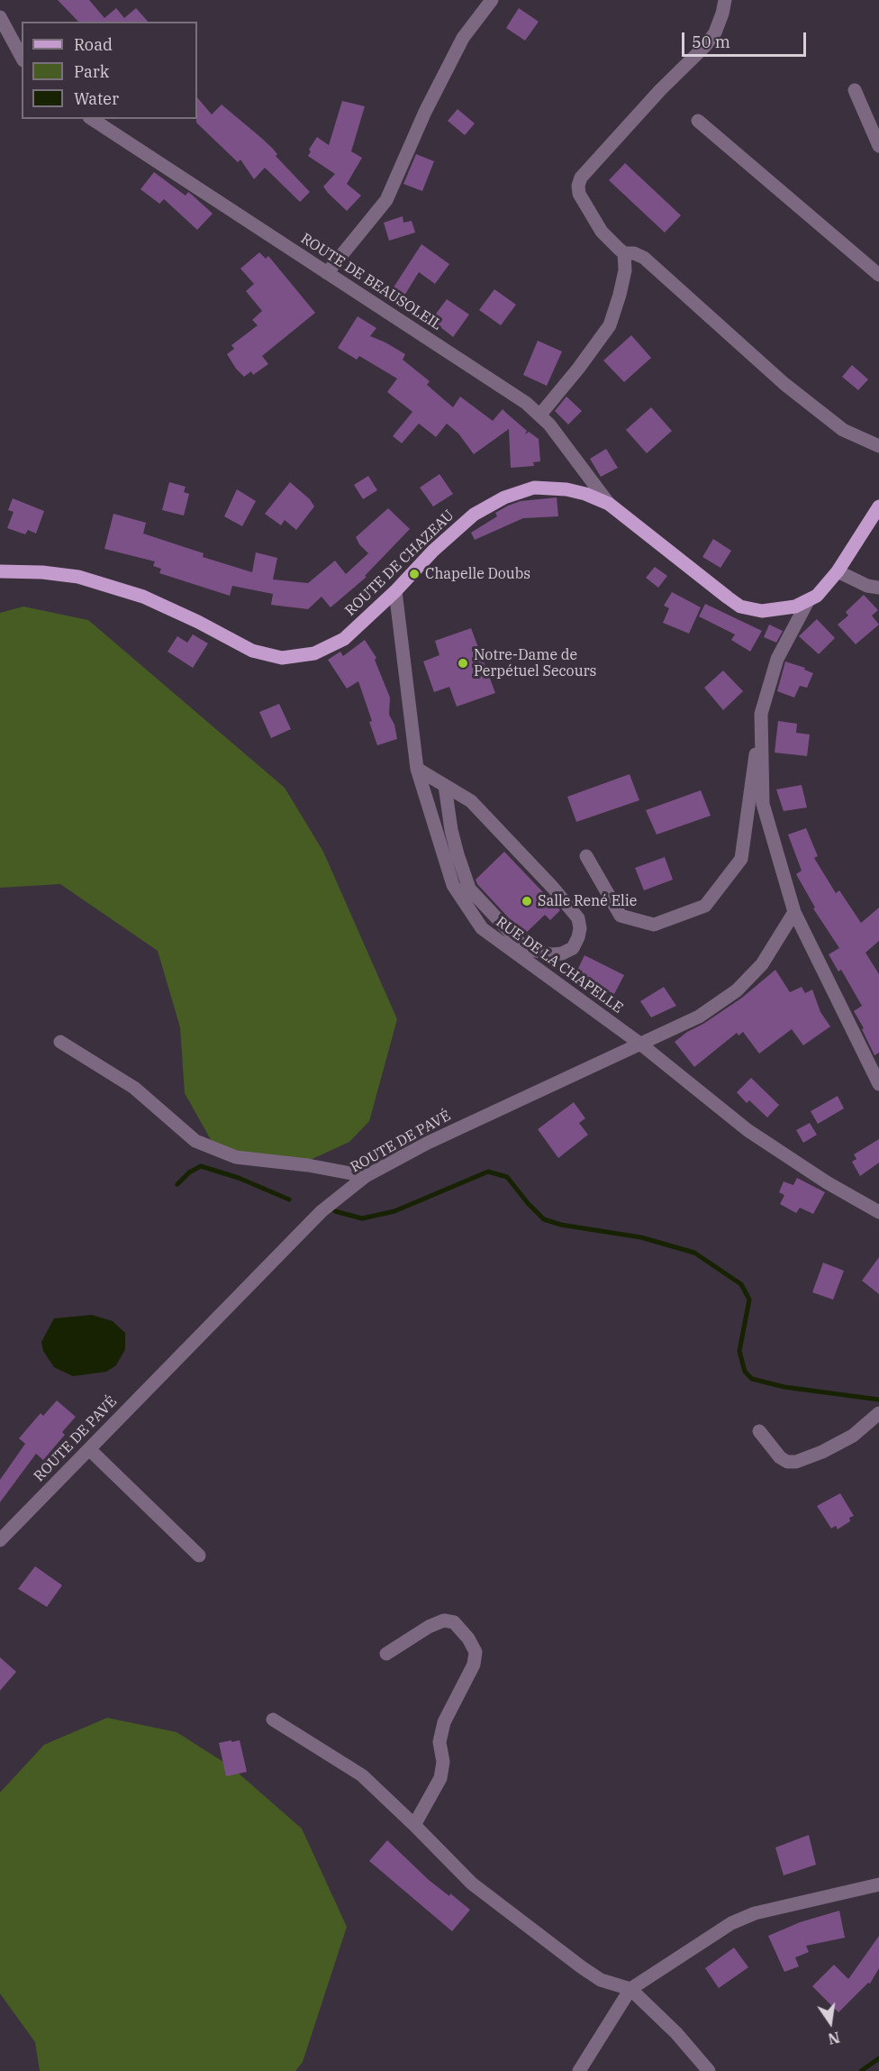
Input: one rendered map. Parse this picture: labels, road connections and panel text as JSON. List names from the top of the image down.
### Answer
{
  "streets": {
    "main road": ["ROUTE DE CHAZEAU"],
    "street": ["ROUTE DE BEAUSOLEIL", "RUE DE LA CHAPELLE", "ROUTE DE PAVÉ"]
  },
  "crossings": [
    ["ROUTE DE BEAUSOLEIL", "ROUTE DE CHAZEAU"],
    ["ROUTE DE CHAZEAU", "RUE DE LA CHAPELLE"],
    ["RUE DE LA CHAPELLE", "ROUTE DE PAVÉ"]
  ],
  "places": ["Chapelle Doubs", "Notre-Dame de Perpétuel Secours", "Salle René Elie"],
  "legend": ["Road", "Park", "Water"],
  "scale_bar": "50 m",
  "north": "bottom"
}
